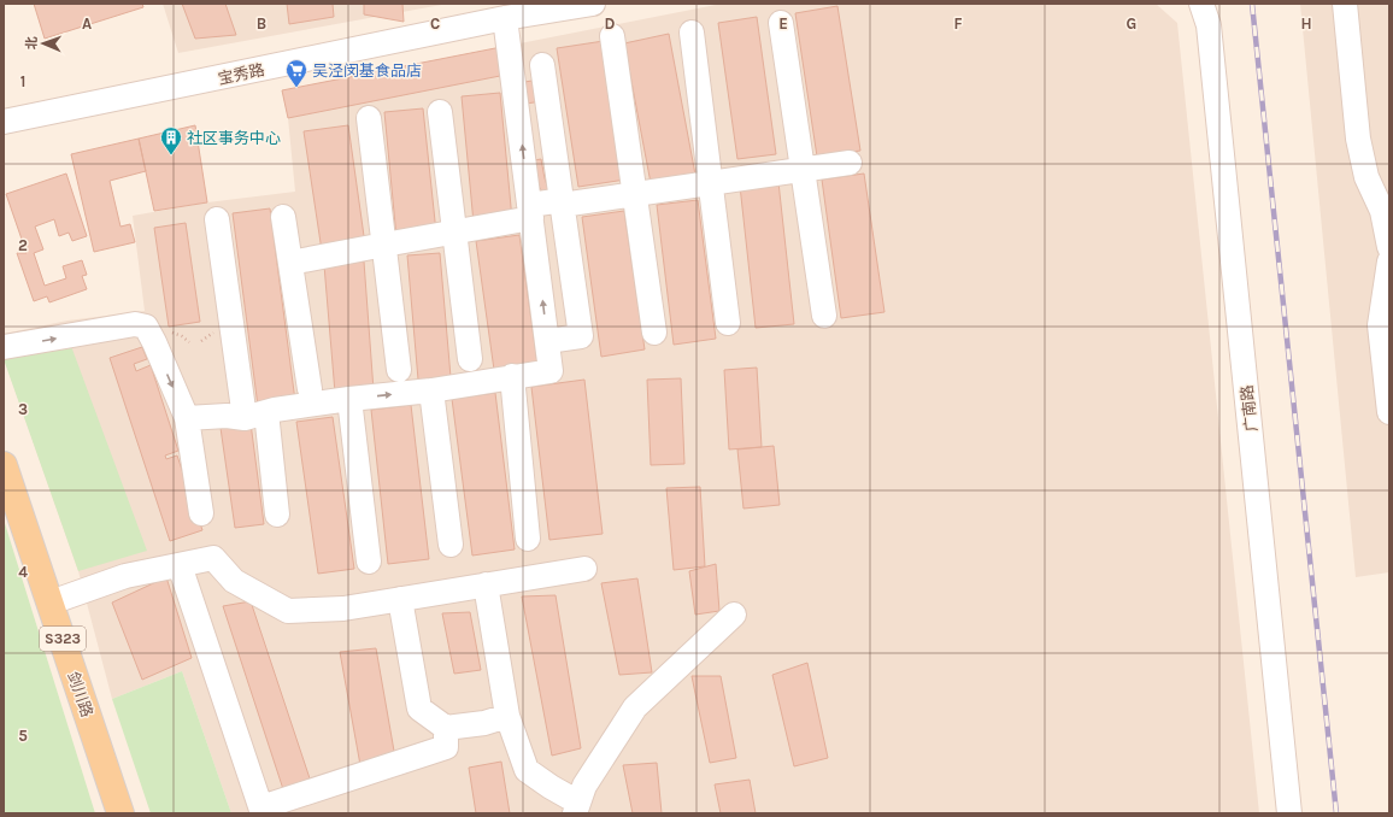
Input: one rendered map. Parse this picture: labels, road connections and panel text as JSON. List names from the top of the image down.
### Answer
{
  "streets": {
    "main road": ["S323", "剑川路"],
    "street": ["宝秀路", "广南路"]
  },
  "places": {
    "supermarket": ["吴泾闵基食品店"],
    "building": ["社区事务中心"]
  },
  "north": "left",
  "grid": {
    "columns": [
      "A",
      "B",
      "C",
      "D",
      "E",
      "F",
      "G",
      "H"
    ],
    "rows": [
      "1",
      "2",
      "3",
      "4",
      "5"
    ]
  }
}
